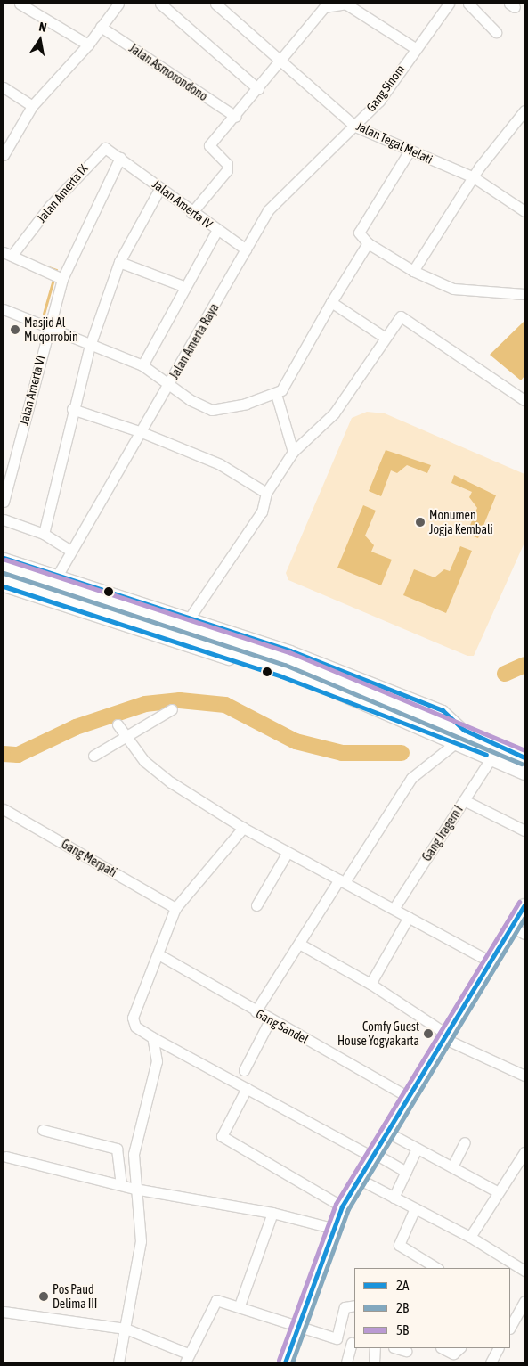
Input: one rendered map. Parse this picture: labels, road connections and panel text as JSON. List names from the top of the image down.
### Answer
{
  "streets": {
    "street": [
      "Jalan Asmorondono",
      "Gang Sinom",
      "Jalan Tegal Melati",
      "Jalan Amerta IX",
      "Jalan Amerta IV",
      "Jalan Amerta Raya",
      "Jalan Amerta VI",
      "Gang Jragem I",
      "Gang Merpati",
      "Gang Sandel"
    ]
  },
  "crossings": [
    ["Gang Sinom", "Jalan Tegal Melati"],
    ["Gang Sinom", "Jalan Amerta Raya"],
    ["Jalan Tegal Melati", "Jalan Amerta Raya"],
    ["Jalan Amerta IX", "Jalan Amerta IV"],
    ["Jalan Amerta IX", "Jalan Amerta VI"],
    ["Jalan Amerta IV", "Jalan Amerta Raya"],
    ["Jalan Amerta IV", "Jalan Amerta VI"]
  ],
  "places": [
    "Masjid Al Muqorrobin",
    "Monumen Jogja Kembali",
    "Comfy Guest House Yogyakarta",
    "Pos Paud Delima III"
  ],
  "lines": ["transit line 2A", "transit line 5B", "transit line 2B"],
  "legend": ["2A", "2B", "5B"],
  "north": "top"
}
